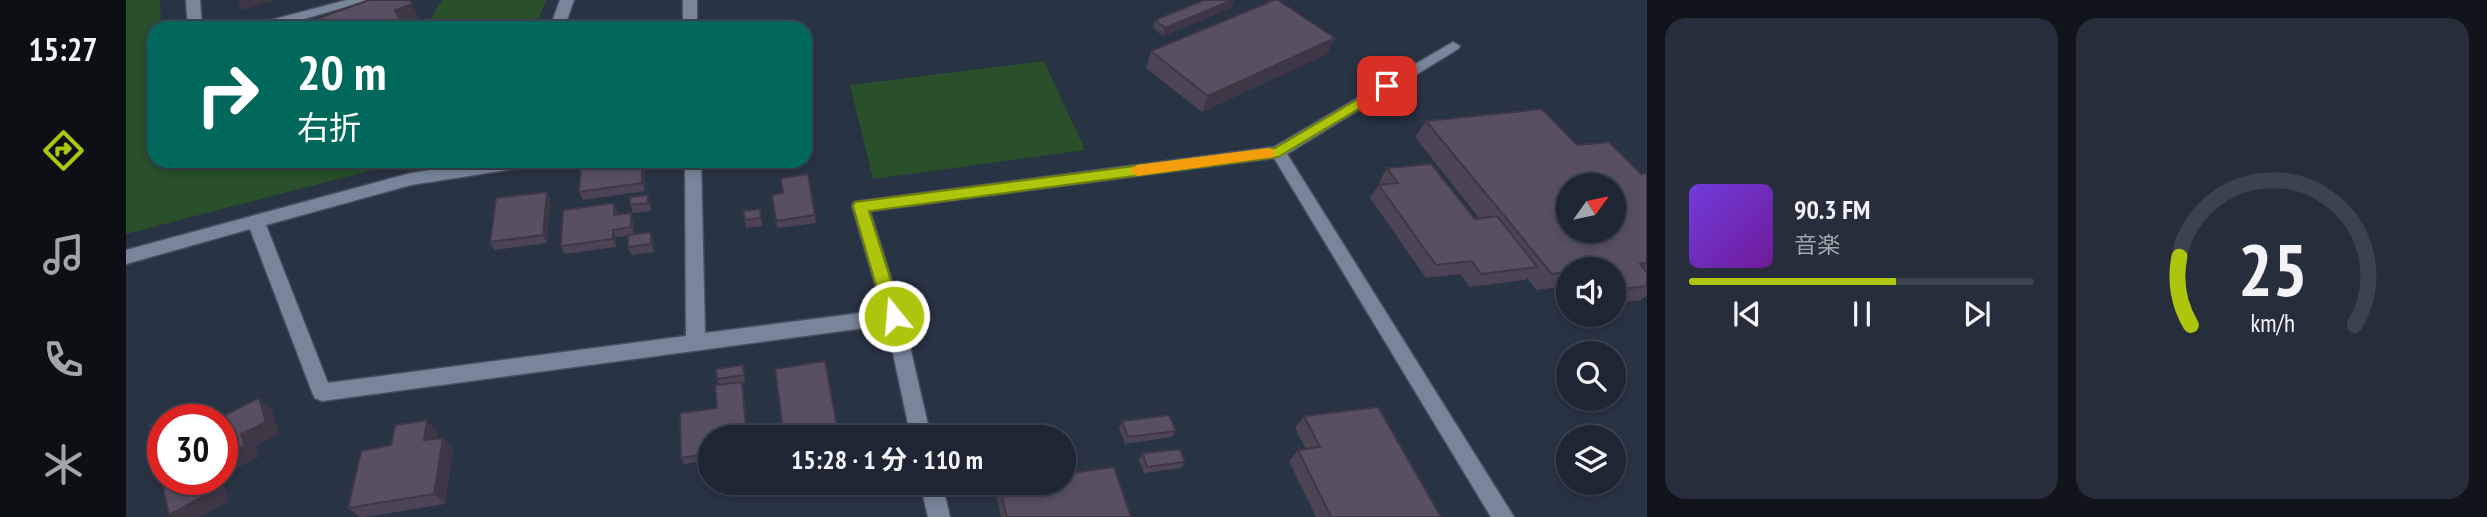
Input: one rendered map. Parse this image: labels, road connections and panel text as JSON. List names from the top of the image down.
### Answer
{
  "north": "top right",
  "page": {
    "tabs": "15:27",
    "turn": ["20 m", "右折"],
    "song": ["90.3 FM", "音楽"],
    "limit": "30",
    "trip": "15:28 · 1 分 · 110 m",
    "gauge": ["25", "km/h"]
  }
}
